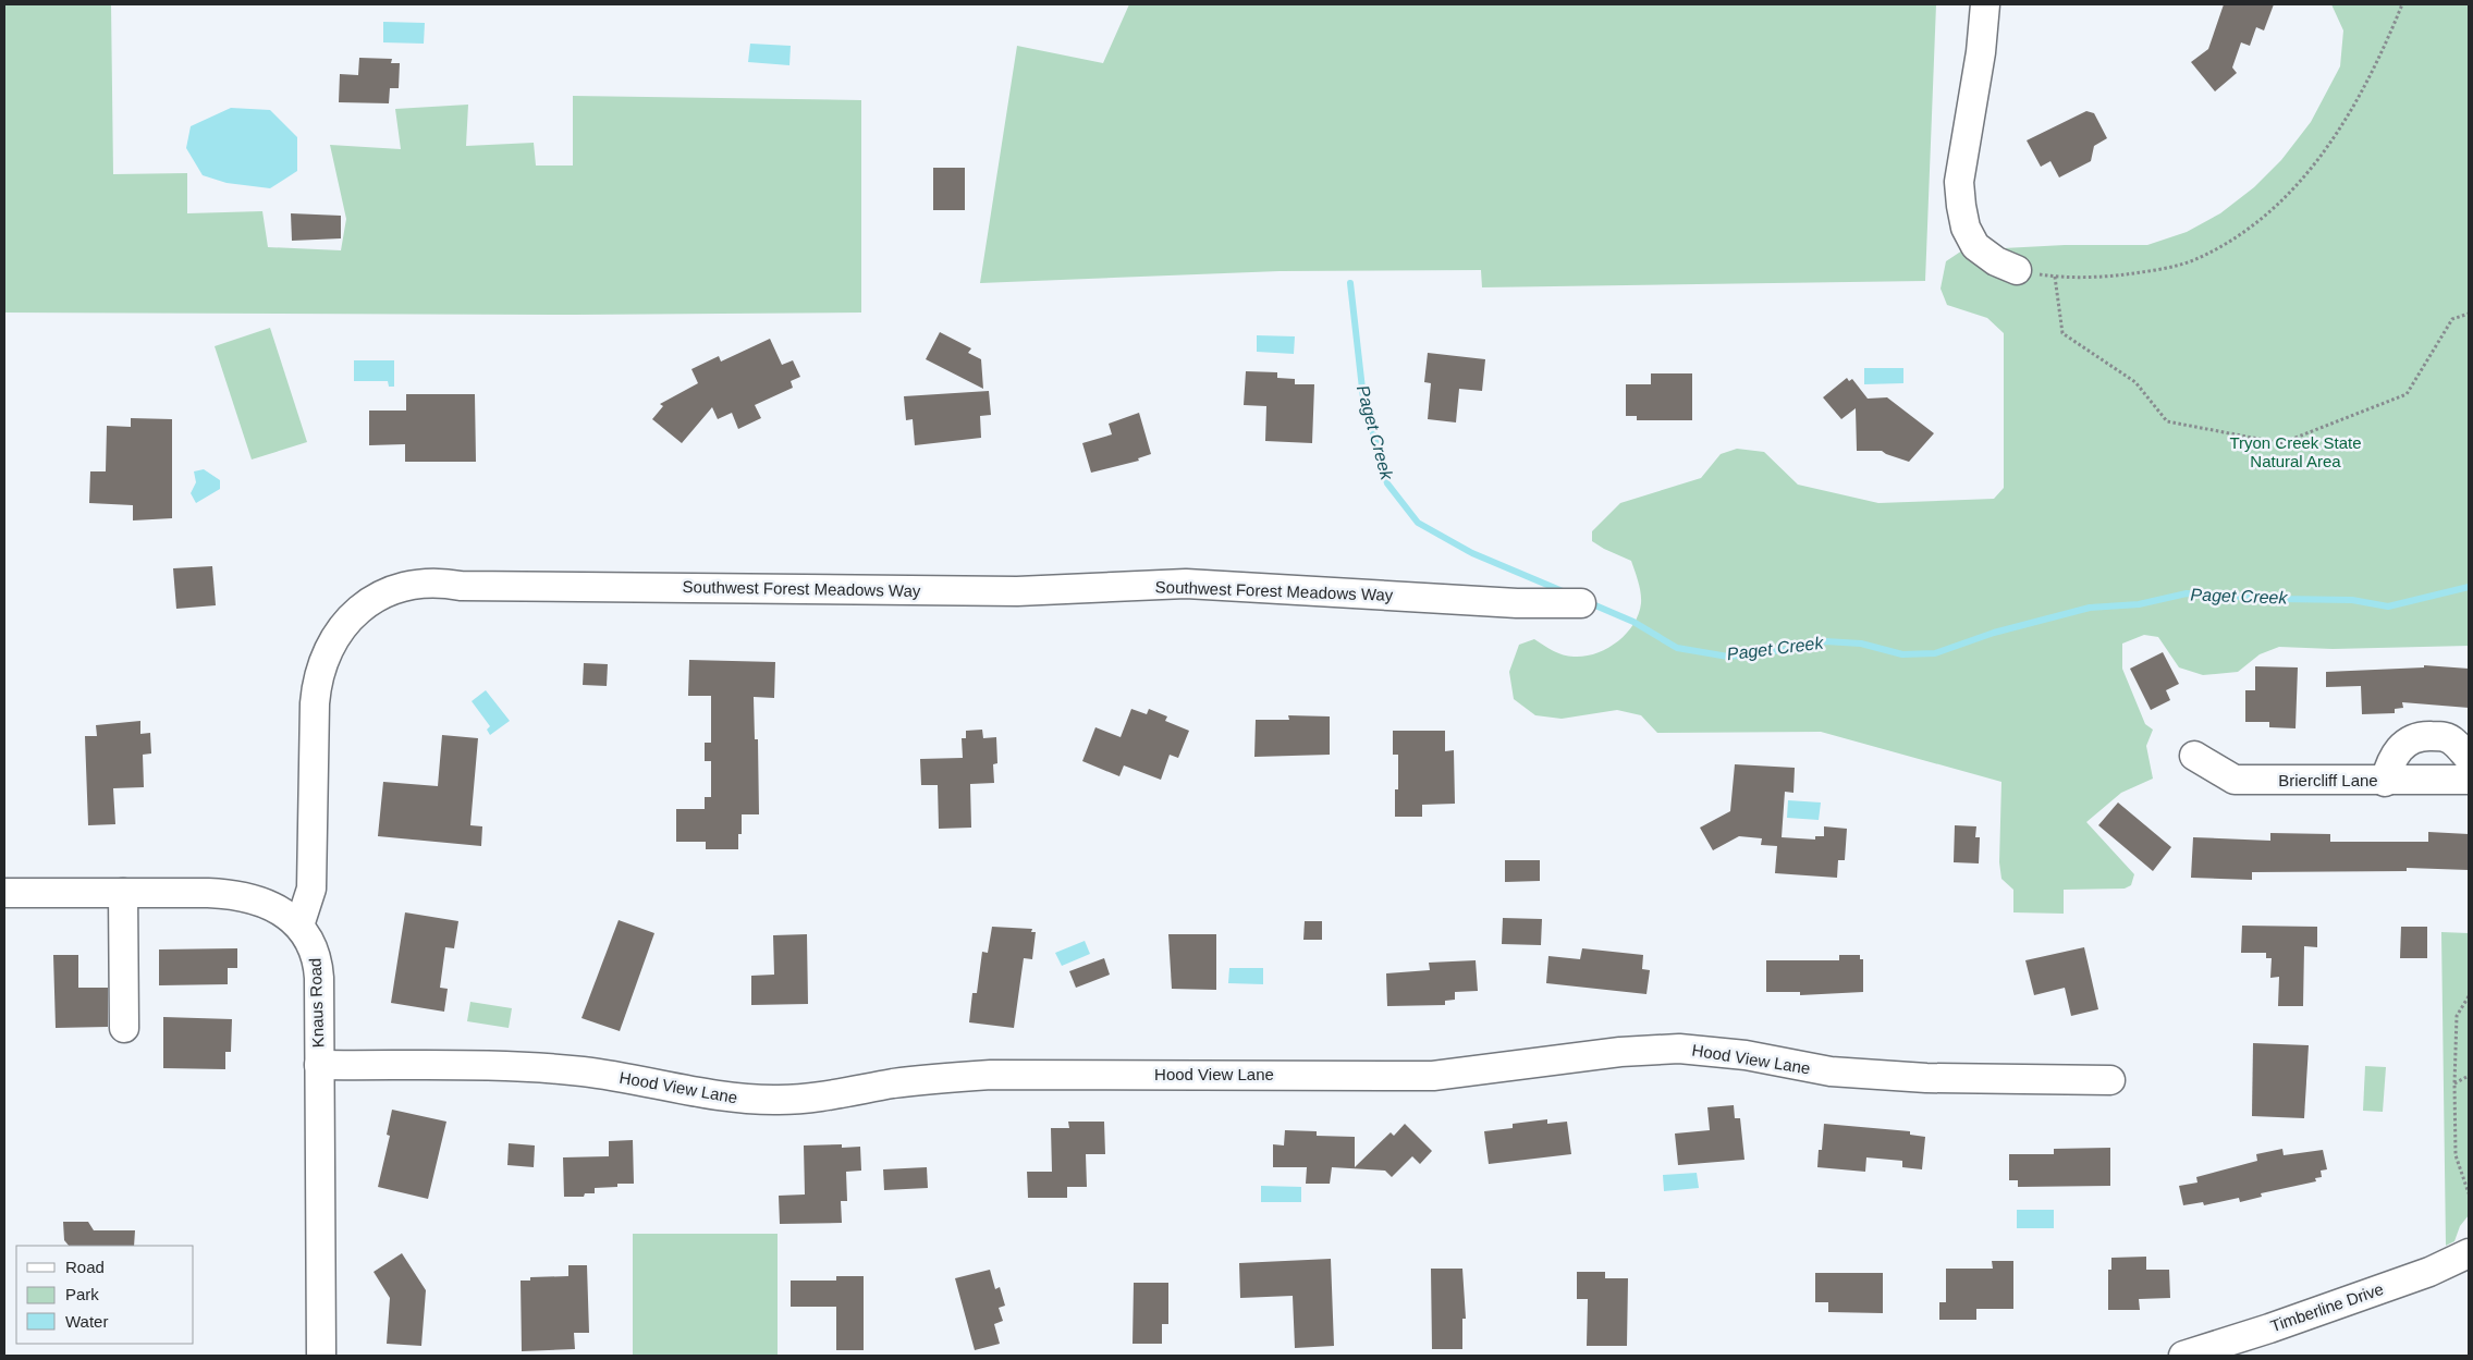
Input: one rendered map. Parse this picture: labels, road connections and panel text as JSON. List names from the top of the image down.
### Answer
{
  "streets": {
    "street": [
      "Southwest Forest Meadows Way",
      "Briercliff Lane",
      "Knaus Road",
      "Hood View Lane",
      "Timberline Drive"
    ]
  },
  "crossings": [
    ["Southwest Forest Meadows Way", "Knaus Road"],
    ["Knaus Road", "Hood View Lane"]
  ],
  "water": ["Paget Creek"],
  "parks": ["Tryon Creek State Natural Area"],
  "legend": ["Road", "Park", "Water"]
}
